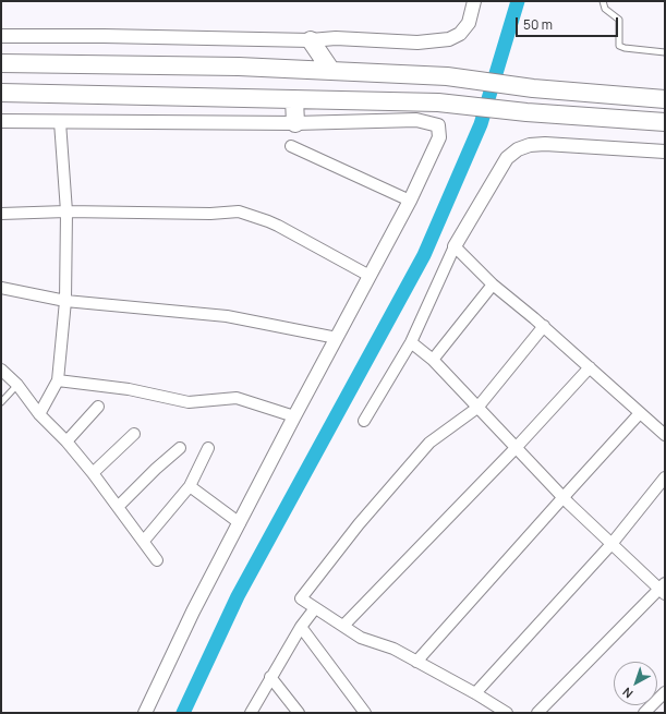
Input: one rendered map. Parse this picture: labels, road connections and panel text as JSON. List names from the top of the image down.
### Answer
{
  "scale_bar": "50 m",
  "north": "bottom left"
}
